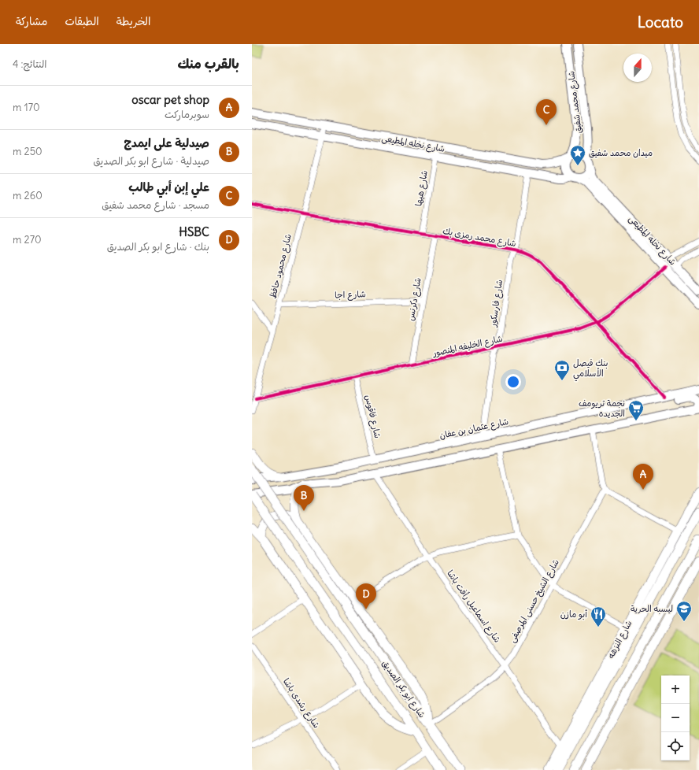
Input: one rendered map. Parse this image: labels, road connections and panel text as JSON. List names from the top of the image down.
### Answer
{
  "streets": {
    "main road": ["شارع النزهه", "شارع ابو بكر الصديق"],
    "street": [
      "شارع محمد شفيق",
      "شارع نخله المطيعى",
      "شارع هيها",
      "شارع محمد رمزى بك",
      "شارع محمود حافظ",
      "شارع اجا",
      "شارع دكرنس",
      "شارع فارسكور",
      "شارع الخليفه المنصور",
      "شارع فاقوس",
      "شارع عثمان بن عفان",
      "شارع الشيخ حسنى المرصفى",
      "شارع اسماعيل رأفت باشا",
      "شارع رشدى باشا"
    ]
  },
  "crossings": [
    ["شارع محمد شفيق", "شارع نخله المطيعى"],
    ["شارع نخله المطيعى", "شارع هيها"],
    ["شارع نخله المطيعى", "شارع محمود حافظ"],
    ["شارع نخله المطيعى", "شارع فارسكور"],
    ["شارع نخله المطيعى", "شارع الخليفه المنصور"],
    ["شارع هيها", "شارع محمد رمزى بك"],
    ["شارع محمد رمزى بك", "شارع محمود حافظ"],
    ["شارع محمد رمزى بك", "شارع دكرنس"],
    ["شارع محمد رمزى بك", "شارع فارسكور"],
    ["شارع محمد رمزى بك", "شارع الخليفه المنصور"],
    ["شارع محمد رمزى بك", "شارع عثمان بن عفان"],
    ["شارع محمود حافظ", "شارع اجا"],
    ["شارع محمود حافظ", "شارع الخليفه المنصور"],
    ["شارع اجا", "شارع دكرنس"],
    ["شارع دكرنس", "شارع الخليفه المنصور"],
    ["شارع فارسكور", "شارع الخليفه المنصور"],
    ["شارع فارسكور", "شارع عثمان بن عفان"],
    ["شارع الخليفه المنصور", "شارع فاقوس"],
    ["شارع فاقوس", "شارع عثمان بن عفان"],
    ["شارع الشيخ حسنى المرصفى", "شارع اسماعيل رأفت باشا"],
    ["شارع الشيخ حسنى المرصفى", "شارع ابو بكر الصديق"],
    ["شارع اسماعيل رأفت باشا", "شارع النزهه"]
  ],
  "places": {
    "place": ["ميدان محمد شفيق"],
    "bank": ["بنك فيصل الأسلامي"],
    "supermarket": ["نجمة تريومف الجديده"],
    "school or university": ["ليسبه الحرية"],
    "restaurant": ["أبو مازن"]
  },
  "north": "top",
  "page": {
    "header": "Locato",
    "nav": ["الخريطة", "الطبقات", "مشاركة"],
    "heading": ["بالقرب منك", "النتائج: 4"],
    "list": [
      {
        "mark": "A",
        "name": "oscar pet shop",
        "note": "سوبرماركت",
        "value": "170 m"
      },
      {
        "mark": "B",
        "name": "صيدلية على ايمدج",
        "note": "صيدلية · شارع ابو بكر الصديق",
        "value": "250 m"
      },
      {
        "mark": "C",
        "name": "علي إبن أبي طالب",
        "note": "مسجد · شارع محمد شفيق",
        "value": "260 m"
      },
      {
        "mark": "D",
        "name": "HSBC",
        "note": "بنك · شارع ابو بكر الصديق",
        "value": "270 m"
      }
    ],
    "pins": [
      "C",
      "A",
      "B",
      "D"
    ],
    "map_buttons": ["+", "−"]
  }
}
